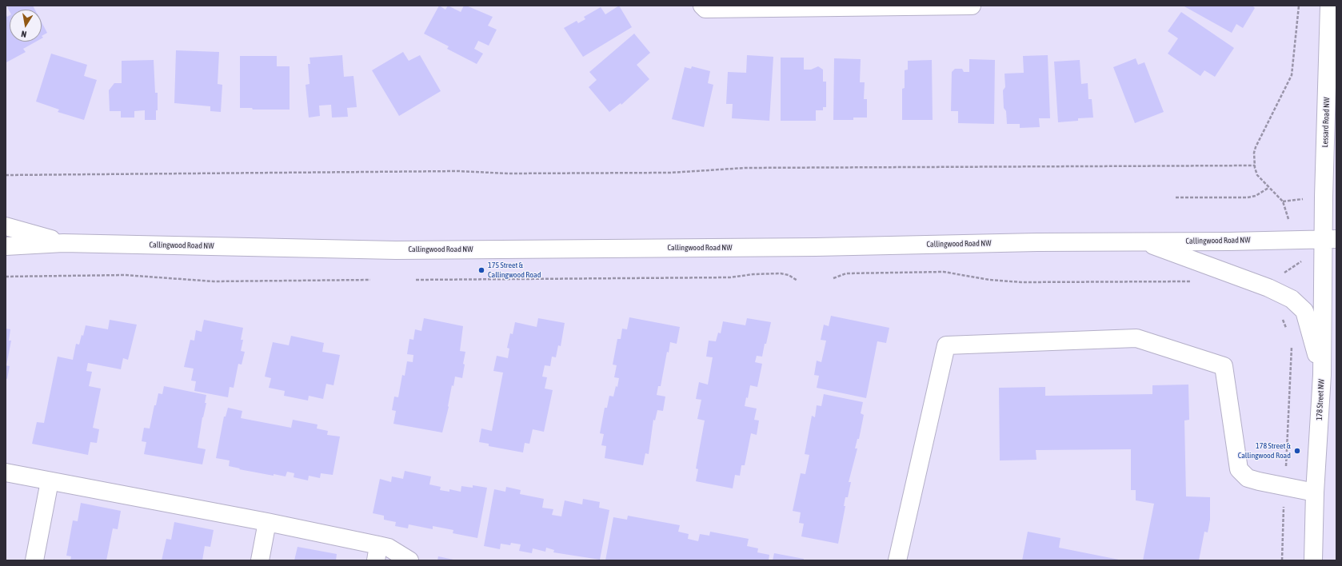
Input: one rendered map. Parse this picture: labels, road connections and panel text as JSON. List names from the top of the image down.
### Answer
{
  "streets": {
    "main road": ["Lessard Road NW", "Callingwood Road NW", "178 Street NW"]
  },
  "crossings": [
    ["Lessard Road NW", "Callingwood Road NW"],
    ["Lessard Road NW", "178 Street NW"],
    ["Callingwood Road NW", "178 Street NW"]
  ],
  "places": ["175 Street & Callingwood Road", "178 Street & Callingwood Road"],
  "north": "bottom"
}
